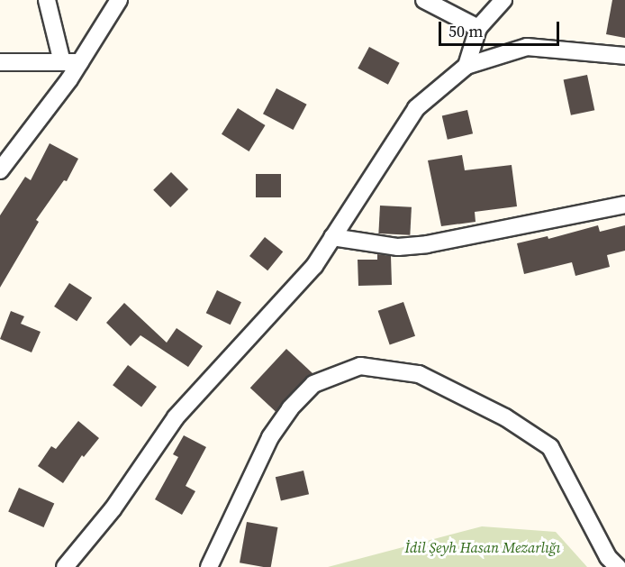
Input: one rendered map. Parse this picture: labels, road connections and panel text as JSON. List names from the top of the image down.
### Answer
{
  "parks": ["İdil Şeyh Hasan Mezarlığı"],
  "scale_bar": "50 m"
}
